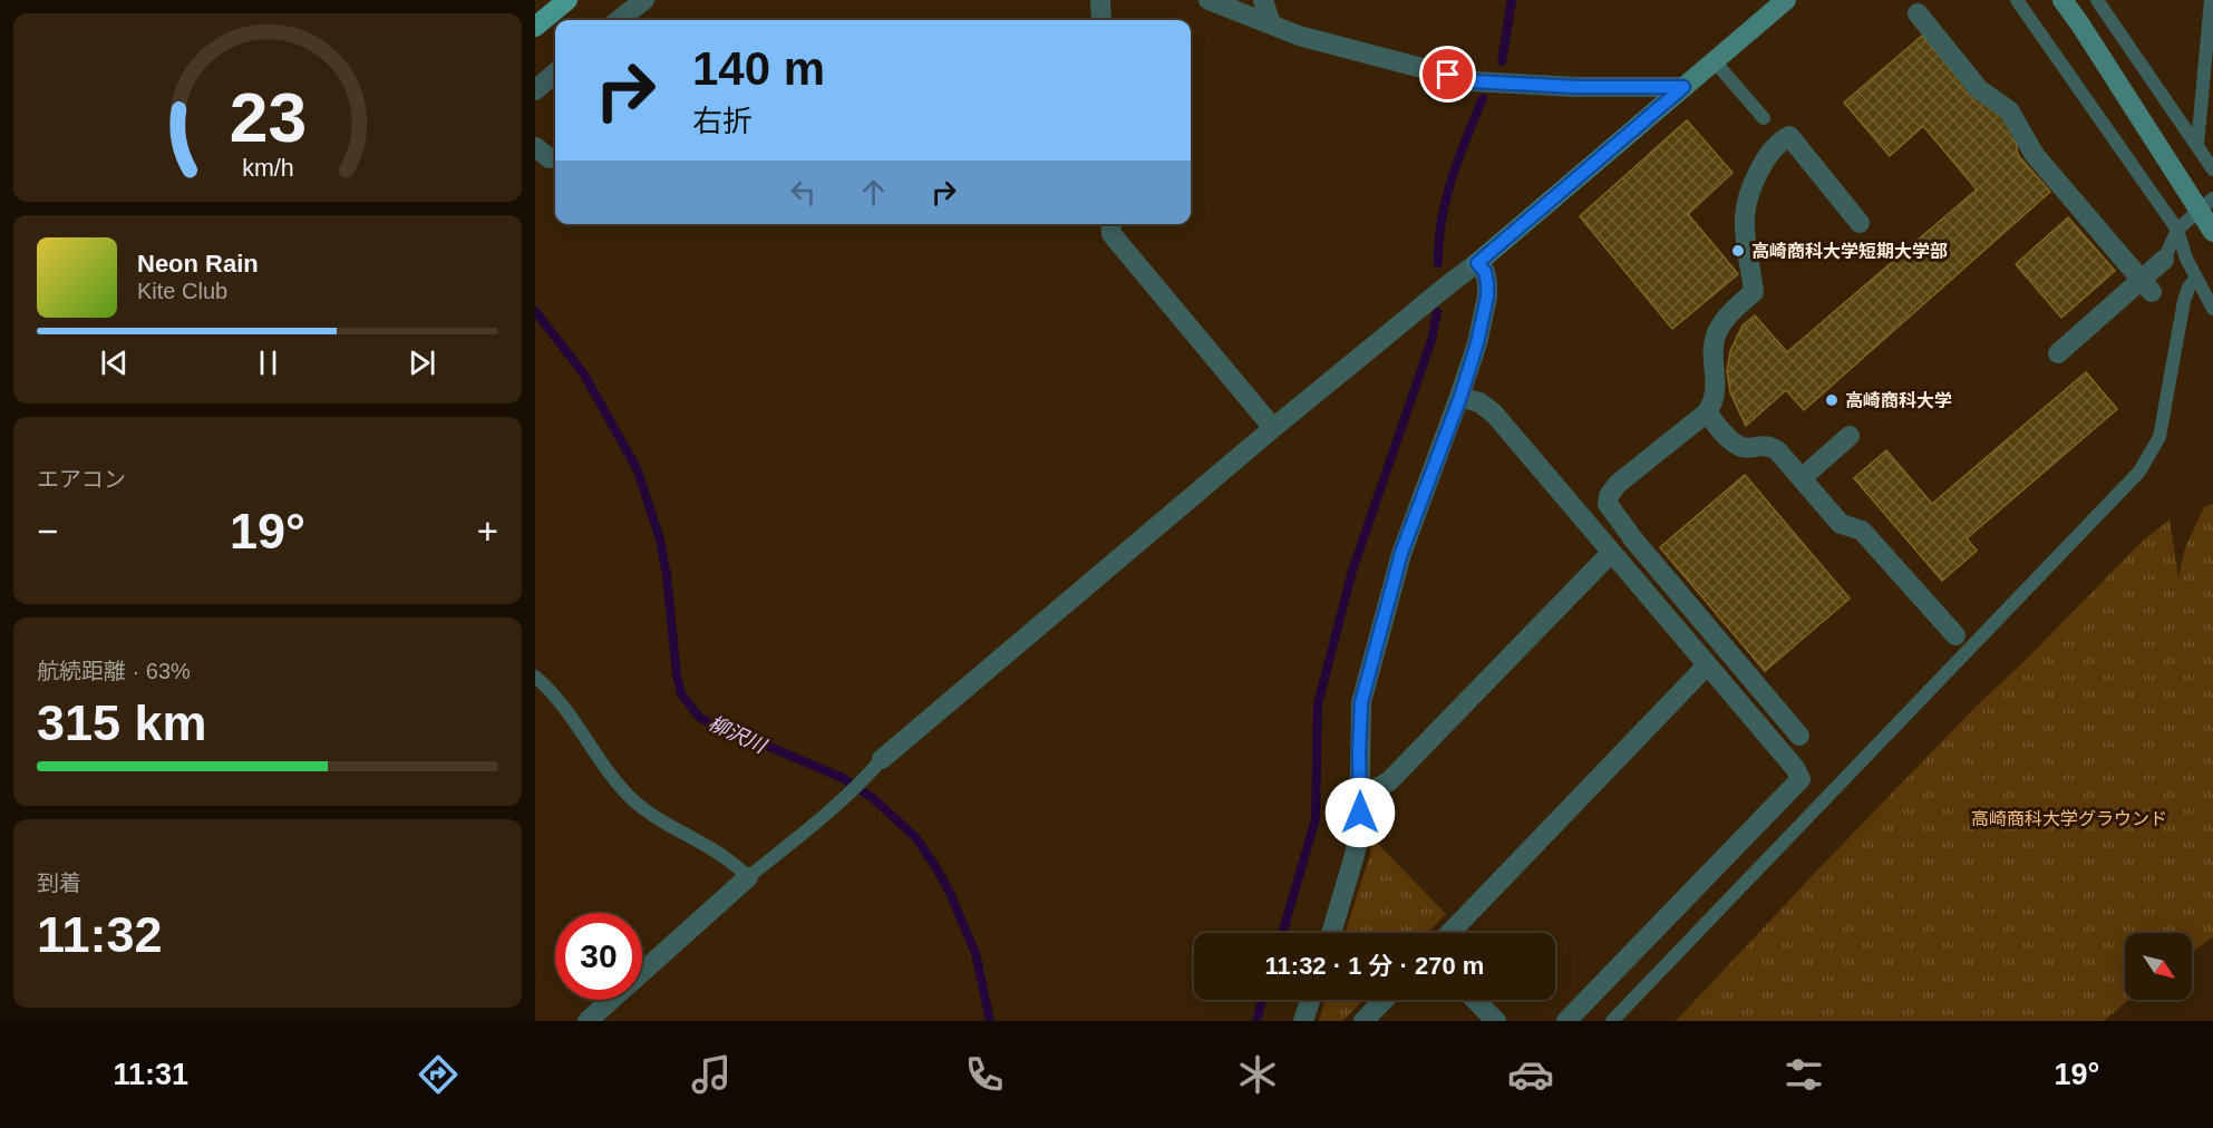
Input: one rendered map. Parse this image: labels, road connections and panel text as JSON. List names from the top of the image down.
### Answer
{
  "water": ["柳沢川"],
  "parks": ["高崎商科大学グラウンド"],
  "places": ["高崎商科大学短期大学部", "高崎商科大学"],
  "north": "bottom right",
  "page": {
    "turn": ["140 m", "右折"],
    "song": ["Neon Rain", "Kite Club"],
    "tile": [
      "エアコン",
      ["航続距離 · 63%", "315 km"],
      ["到着", "11:32"]
    ],
    "heat": ["−", "19°", "+"],
    "limit": "30",
    "trip": "11:32 · 1 分 · 270 m",
    "tabs": ["11:31", "19°"],
    "gauge": ["23", "km/h"]
  }
}
